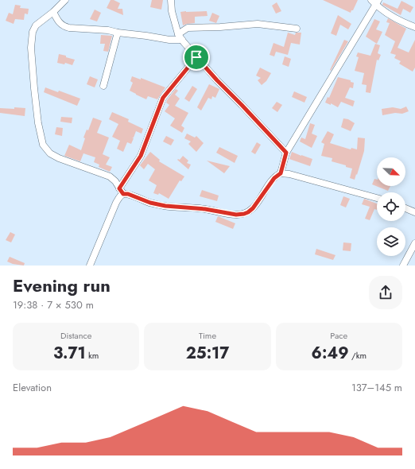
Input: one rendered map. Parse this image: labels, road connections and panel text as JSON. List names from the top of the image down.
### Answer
{
  "north": "bottom right",
  "page": {
    "heading": ["Evening run", "19:38 · 7 × 530 m"],
    "stats": [
      ["Distance", "3.71 km"],
      ["Time", "25:17"],
      ["Pace", "6:49 /km"]
    ],
    "chart": ["Elevation", "137–145 m"]
  }
}
